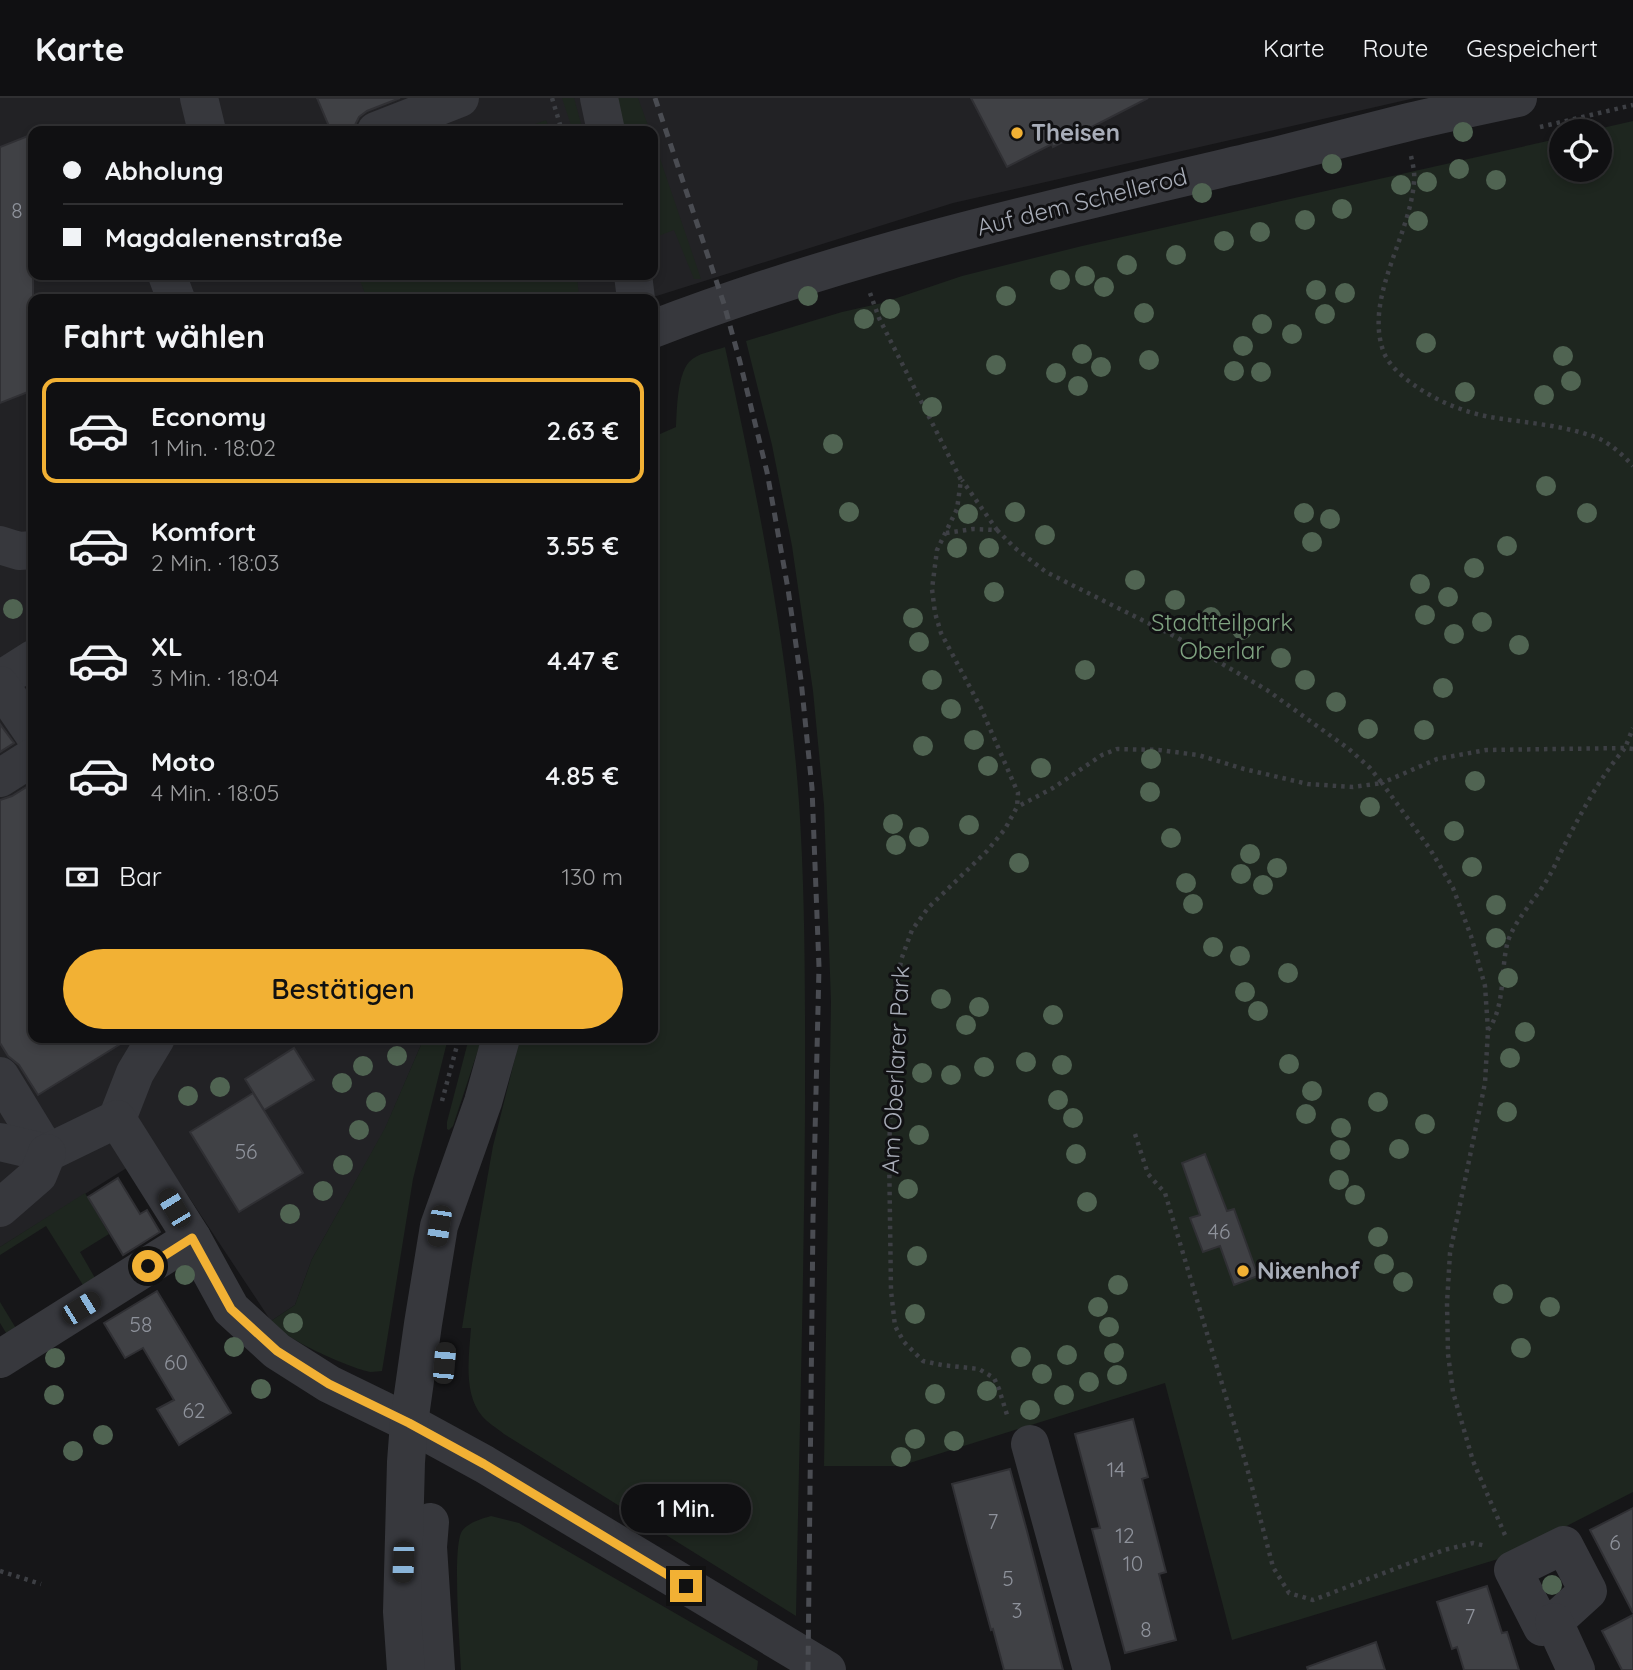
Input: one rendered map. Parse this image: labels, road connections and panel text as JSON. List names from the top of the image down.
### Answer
{
  "streets": {
    "street": ["Auf dem Schellerod"],
    "path": ["Am Oberlarer Park"]
  },
  "parks": ["Stadtteilpark Oberlar"],
  "places": ["Theisen", "Nixenhof"],
  "house_numbers": [
    "8",
    "56",
    "46",
    "58",
    "60",
    "62",
    "14",
    "7",
    "12",
    "6",
    "10",
    "5",
    "3",
    "7",
    "8"
  ],
  "page": {
    "header": "Karte",
    "nav": ["Karte", "Route", "Gespeichert"],
    "banner": ["Abholung", "Magdalenenstraße"],
    "heading": "Fahrt wählen",
    "list": [
      {
        "name": "Economy",
        "note": "1 Min. · 18:02",
        "value": "2.63 €"
      },
      {
        "name": "Komfort",
        "note": "2 Min. · 18:03",
        "value": "3.55 €"
      },
      {
        "name": "XL",
        "note": "3 Min. · 18:04",
        "value": "4.47 €"
      },
      {
        "name": "Moto",
        "note": "4 Min. · 18:05",
        "value": "4.85 €"
      }
    ],
    "pay": ["Bar", "130 m"],
    "buttons": "Bestätigen",
    "bubble": "1 Min."
  }
}
